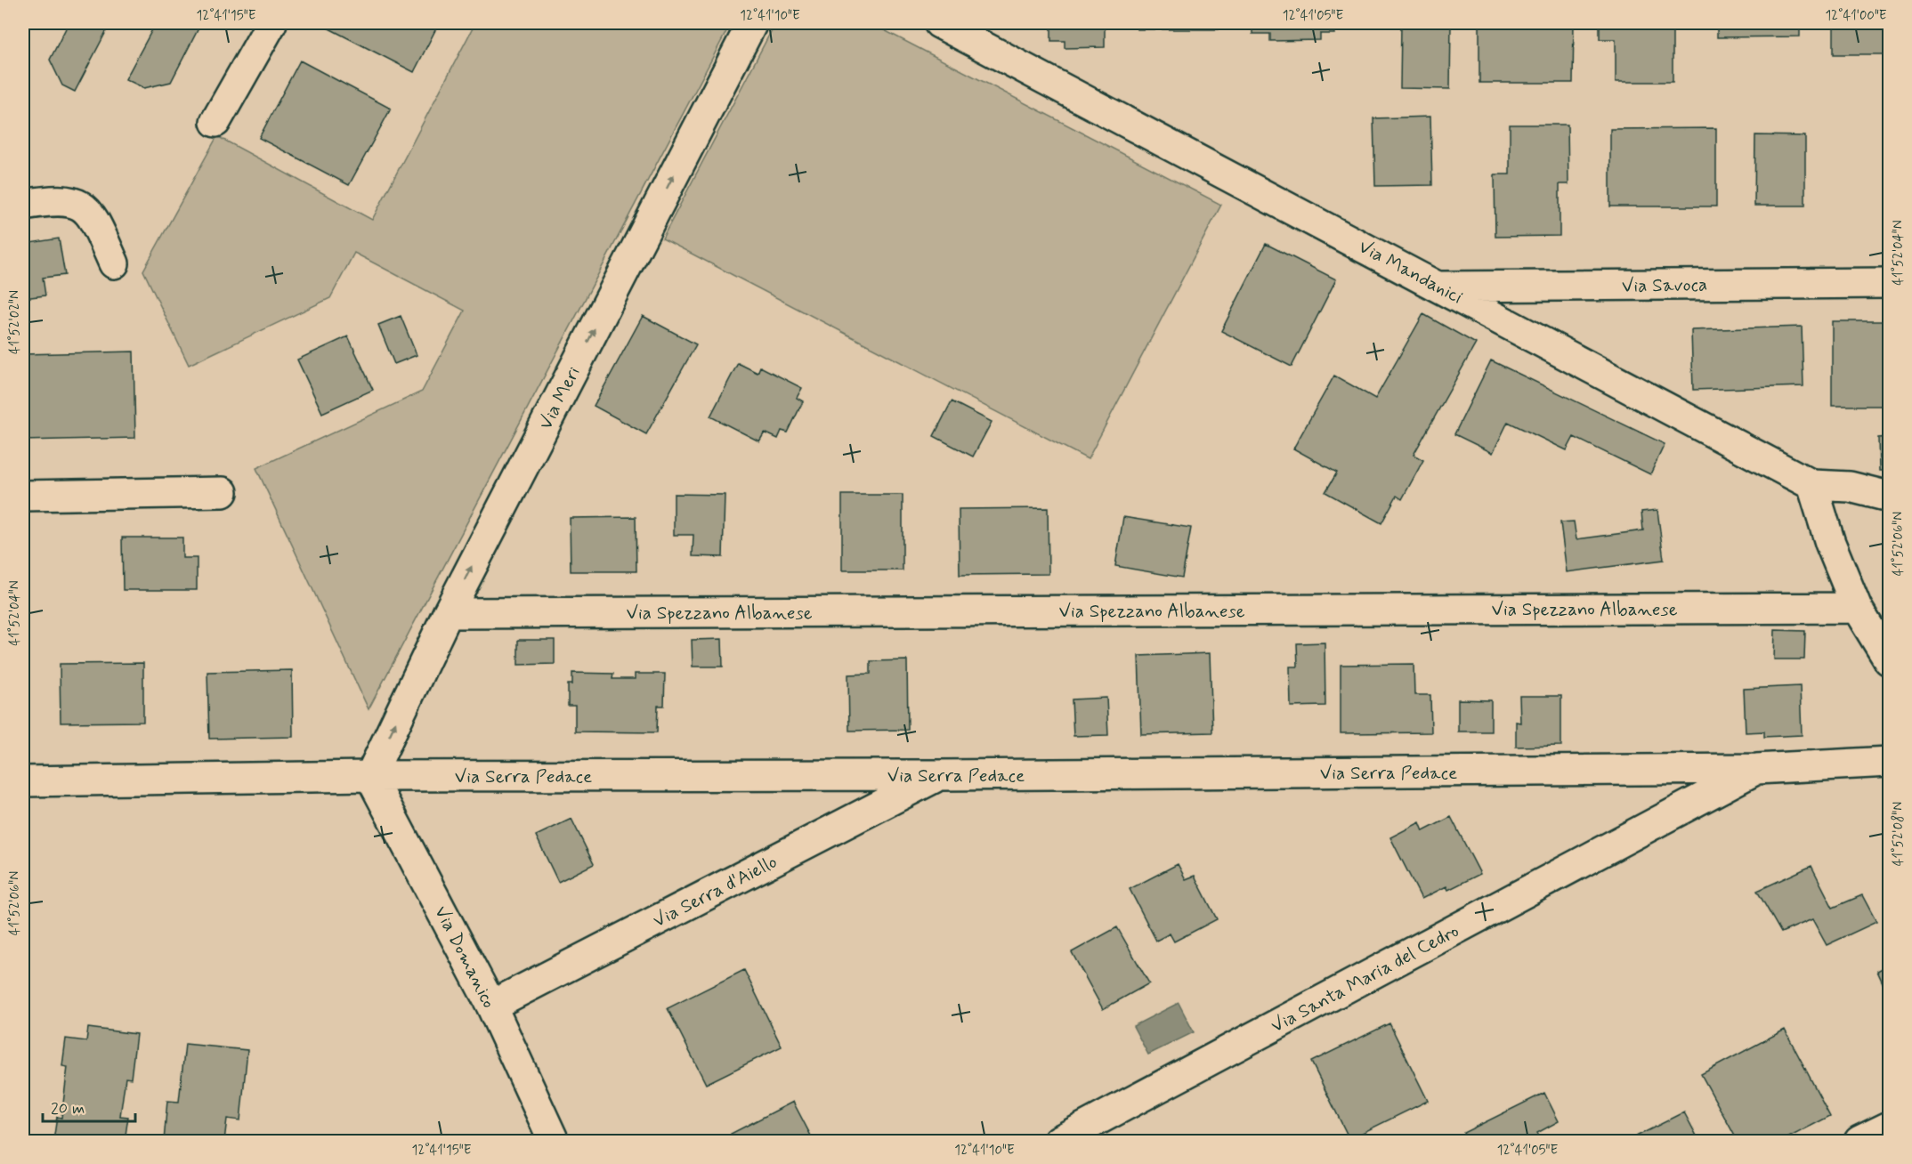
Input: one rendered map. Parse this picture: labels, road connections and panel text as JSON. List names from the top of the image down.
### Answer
{
  "streets": {
    "street": [
      "Via Mandanici",
      "Via Savoca",
      "Via Meri",
      "Via Spezzano Albanese",
      "Via Serra Pedace",
      "Via Serra d'Aiello",
      "Via Domanico",
      "Via Santa Maria del Cedro"
    ]
  },
  "crossings": [
    ["Via Mandanici", "Via Savoca"],
    ["Via Meri", "Via Spezzano Albanese"],
    ["Via Meri", "Via Serra Pedace"],
    ["Via Meri", "Via Domanico"],
    ["Via Serra Pedace", "Via Serra d'Aiello"],
    ["Via Serra Pedace", "Via Domanico"],
    ["Via Serra Pedace", "Via Santa Maria del Cedro"],
    ["Via Serra d'Aiello", "Via Domanico"]
  ],
  "one_way": ["Via Meri"],
  "scale_bar": "20 m",
  "coordinates": [
    "12°41'15\"E",
    "12°41'10\"E",
    "12°41'05\"E",
    "12°41'00\"E",
    "41°52'04\"N",
    "41°52'02\"N",
    "41°52'06\"N",
    "41°52'08\"N"
  ]
}
